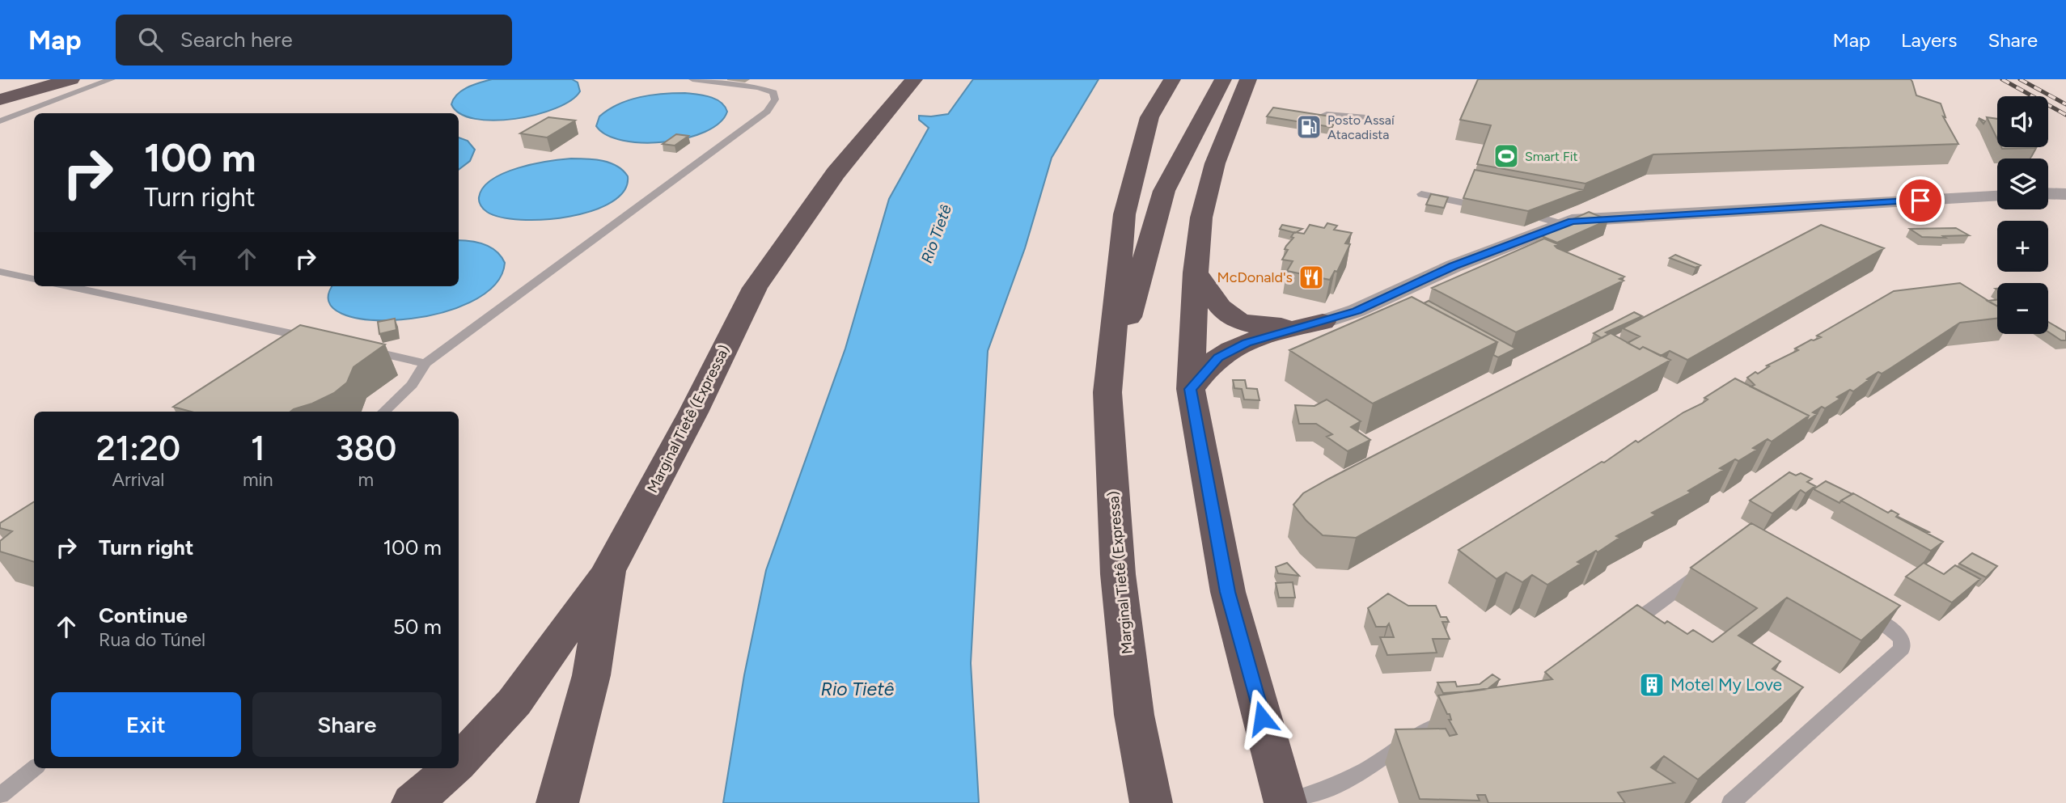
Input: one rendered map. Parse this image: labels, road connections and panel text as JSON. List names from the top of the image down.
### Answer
{
  "streets": {
    "highway": ["Marginal Tietê (Expressa)"]
  },
  "water": ["Rio Tietê"],
  "places": {
    "fuel station": ["Posto Assaí Atacadista"],
    "sports": ["Smart Fit"],
    "restaurant": ["McDonald's"],
    "building": ["Motel My Love"]
  },
  "page": {
    "header": "Map",
    "search": "Search here",
    "nav": ["Map", "Layers", "Share"],
    "map_buttons": ["+", "−"],
    "turn": ["100 m", "Turn right"],
    "eta": [
      "21:20",
      "Arrival",
      "1",
      "min",
      "380",
      "m"
    ],
    "list": [
      {
        "name": "Turn right",
        "value": "100 m"
      },
      {
        "name": "Continue",
        "note": "Rua do Túnel",
        "value": "50 m"
      }
    ],
    "buttons": ["Exit", "Share"]
  }
}
